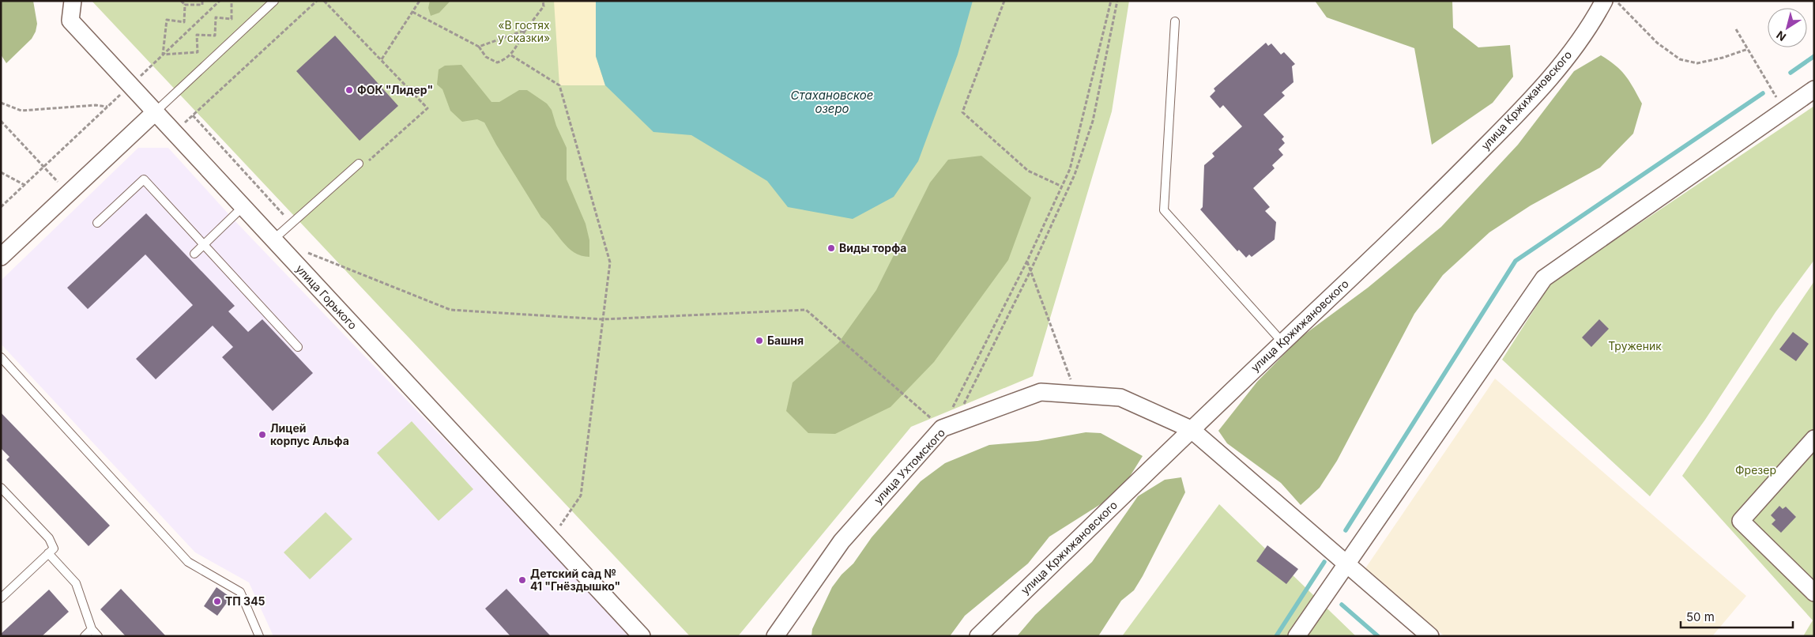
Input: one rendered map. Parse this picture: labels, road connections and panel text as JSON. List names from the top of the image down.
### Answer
{
  "streets": {
    "street": ["улица Кржижановского", "улица Горького", "улица Ухтомского"]
  },
  "crossings": [
    ["улица Кржижановского", "улица Ухтомского"]
  ],
  "water": ["Стахановское озеро"],
  "parks": ["«В гостях у сказки»", "Труженик", "Фрезер"],
  "places": [
    "ФОК \"Лидер\"",
    "Виды торфа",
    "Башня",
    "Лицей корпус Альфа",
    "Детский сад № 41 \"Гнёздышко\"",
    "ТП 345"
  ],
  "scale_bar": "50 m",
  "north": "bottom left"
}
